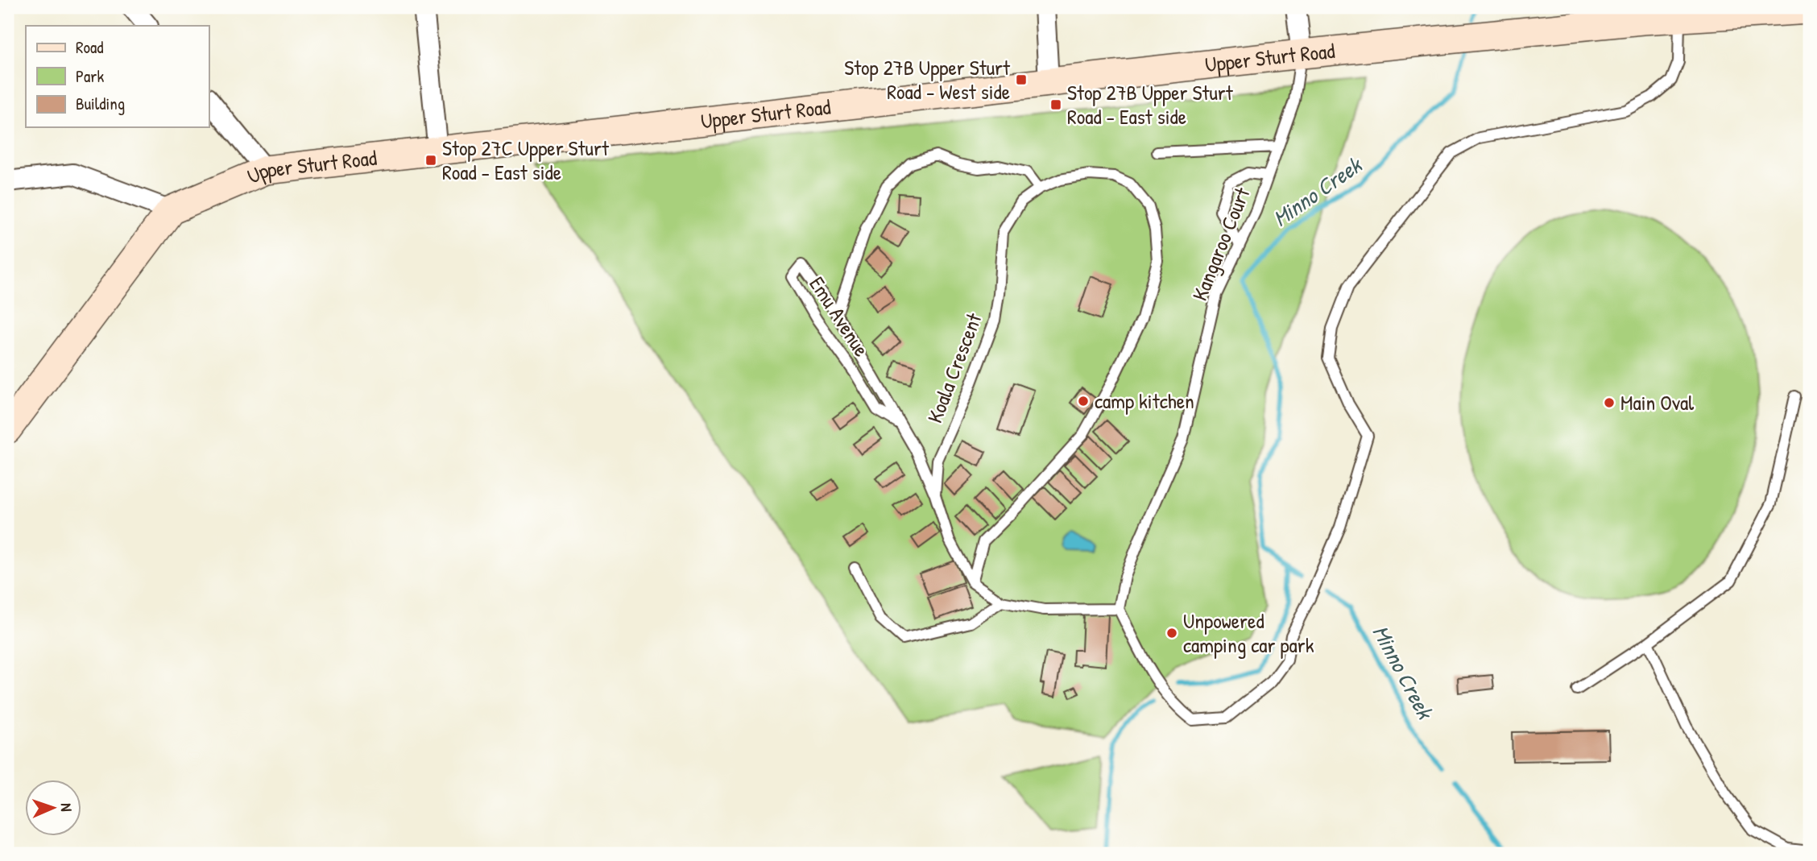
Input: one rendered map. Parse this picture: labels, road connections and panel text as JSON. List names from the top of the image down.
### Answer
{
  "streets": {
    "main road": ["Upper Sturt Road"],
    "lane": ["Kangaroo Court", "Emu Avenue", "Koala Crescent"]
  },
  "crossings": [
    ["Upper Sturt Road", "Kangaroo Court"],
    ["Emu Avenue", "Koala Crescent"]
  ],
  "water": ["Minno Creek"],
  "places": {
    "transit": ["Stop 27B Upper Sturt Road - West side", "Stop 27B Upper Sturt Road - East side", "Stop 27C Upper Sturt Road - East side"],
    "other": ["camp kitchen", "Main Oval", "Unpowered camping car park"]
  },
  "legend": ["Road", "Park", "Building"],
  "north": "right"
}
